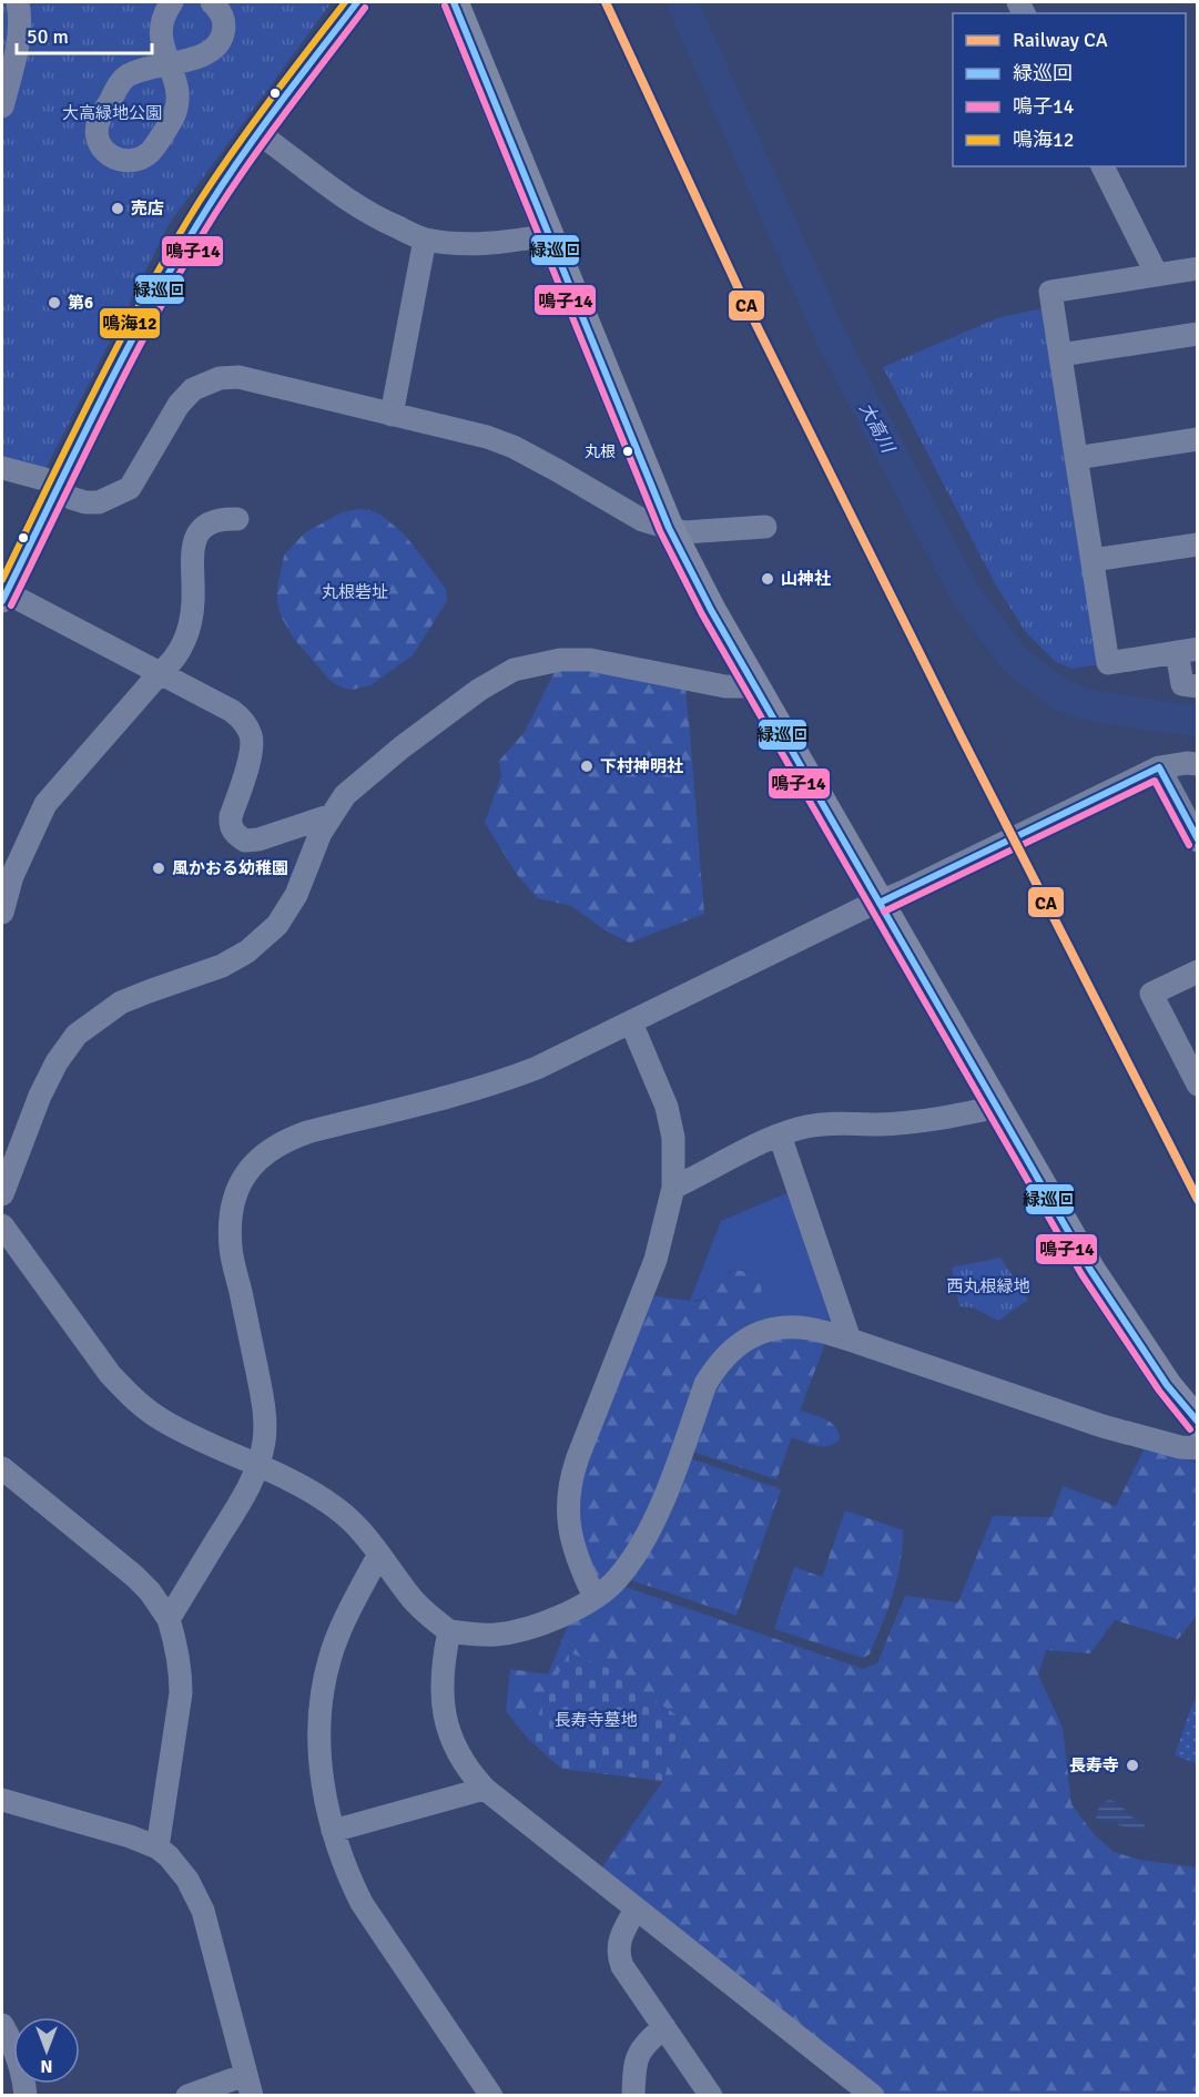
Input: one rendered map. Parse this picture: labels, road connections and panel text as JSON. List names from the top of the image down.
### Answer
{
  "water": ["大高川"],
  "parks": [
    "大高緑地公園",
    "丸根砦址",
    "西丸根緑地",
    "長寿寺墓地"
  ],
  "places": [
    "売店",
    "第6",
    "丸根",
    "山神社",
    "下村神明社",
    "風かおる幼稚園",
    "長寿寺"
  ],
  "lines": [
    "rail line CA",
    "transit line 緑巡回",
    "transit line 鳴海12",
    "transit line 鳴子14"
  ],
  "legend": [
    "Railway CA",
    "緑巡回",
    "鳴子14",
    "鳴海12"
  ],
  "scale_bar": "50 m",
  "north": "bottom"
}
